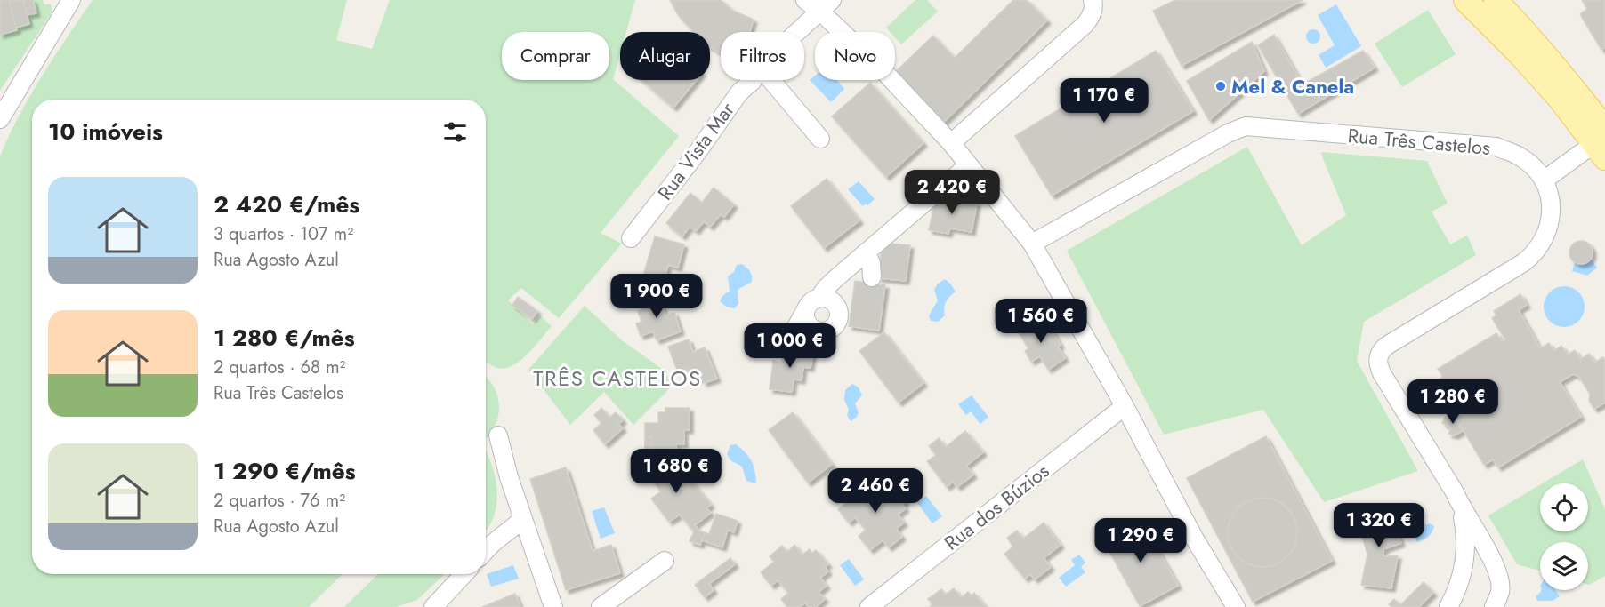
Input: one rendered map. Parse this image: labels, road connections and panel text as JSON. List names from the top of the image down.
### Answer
{
  "streets": {
    "street": ["Rua Três Castelos", "Rua Vista Mar", "Rua dos Búzios"]
  },
  "districts": ["TRÊS CASTELOS"],
  "places": ["Mel & Canela"],
  "page": {
    "chip": [
      "Comprar",
      "Alugar",
      "Filtros",
      "Novo"
    ],
    "price": [
      "1 170 €",
      "2 420 €",
      "1 900 €",
      "1 560 €",
      "1 000 €",
      "1 280 €",
      "1 680 €",
      "2 460 €",
      "1 320 €",
      "1 290 €"
    ],
    "heading": "10 imóveis",
    "list": [
      {
        "name": "2 420 €/mês",
        "note": "3 quartos · 107 m² · Rua Agosto Azul"
      },
      {
        "name": "1 280 €/mês",
        "note": "2 quartos · 68 m² · Rua Três Castelos"
      },
      {
        "name": "1 290 €/mês",
        "note": "2 quartos · 76 m² · Rua Agosto Azul"
      }
    ]
  }
}
